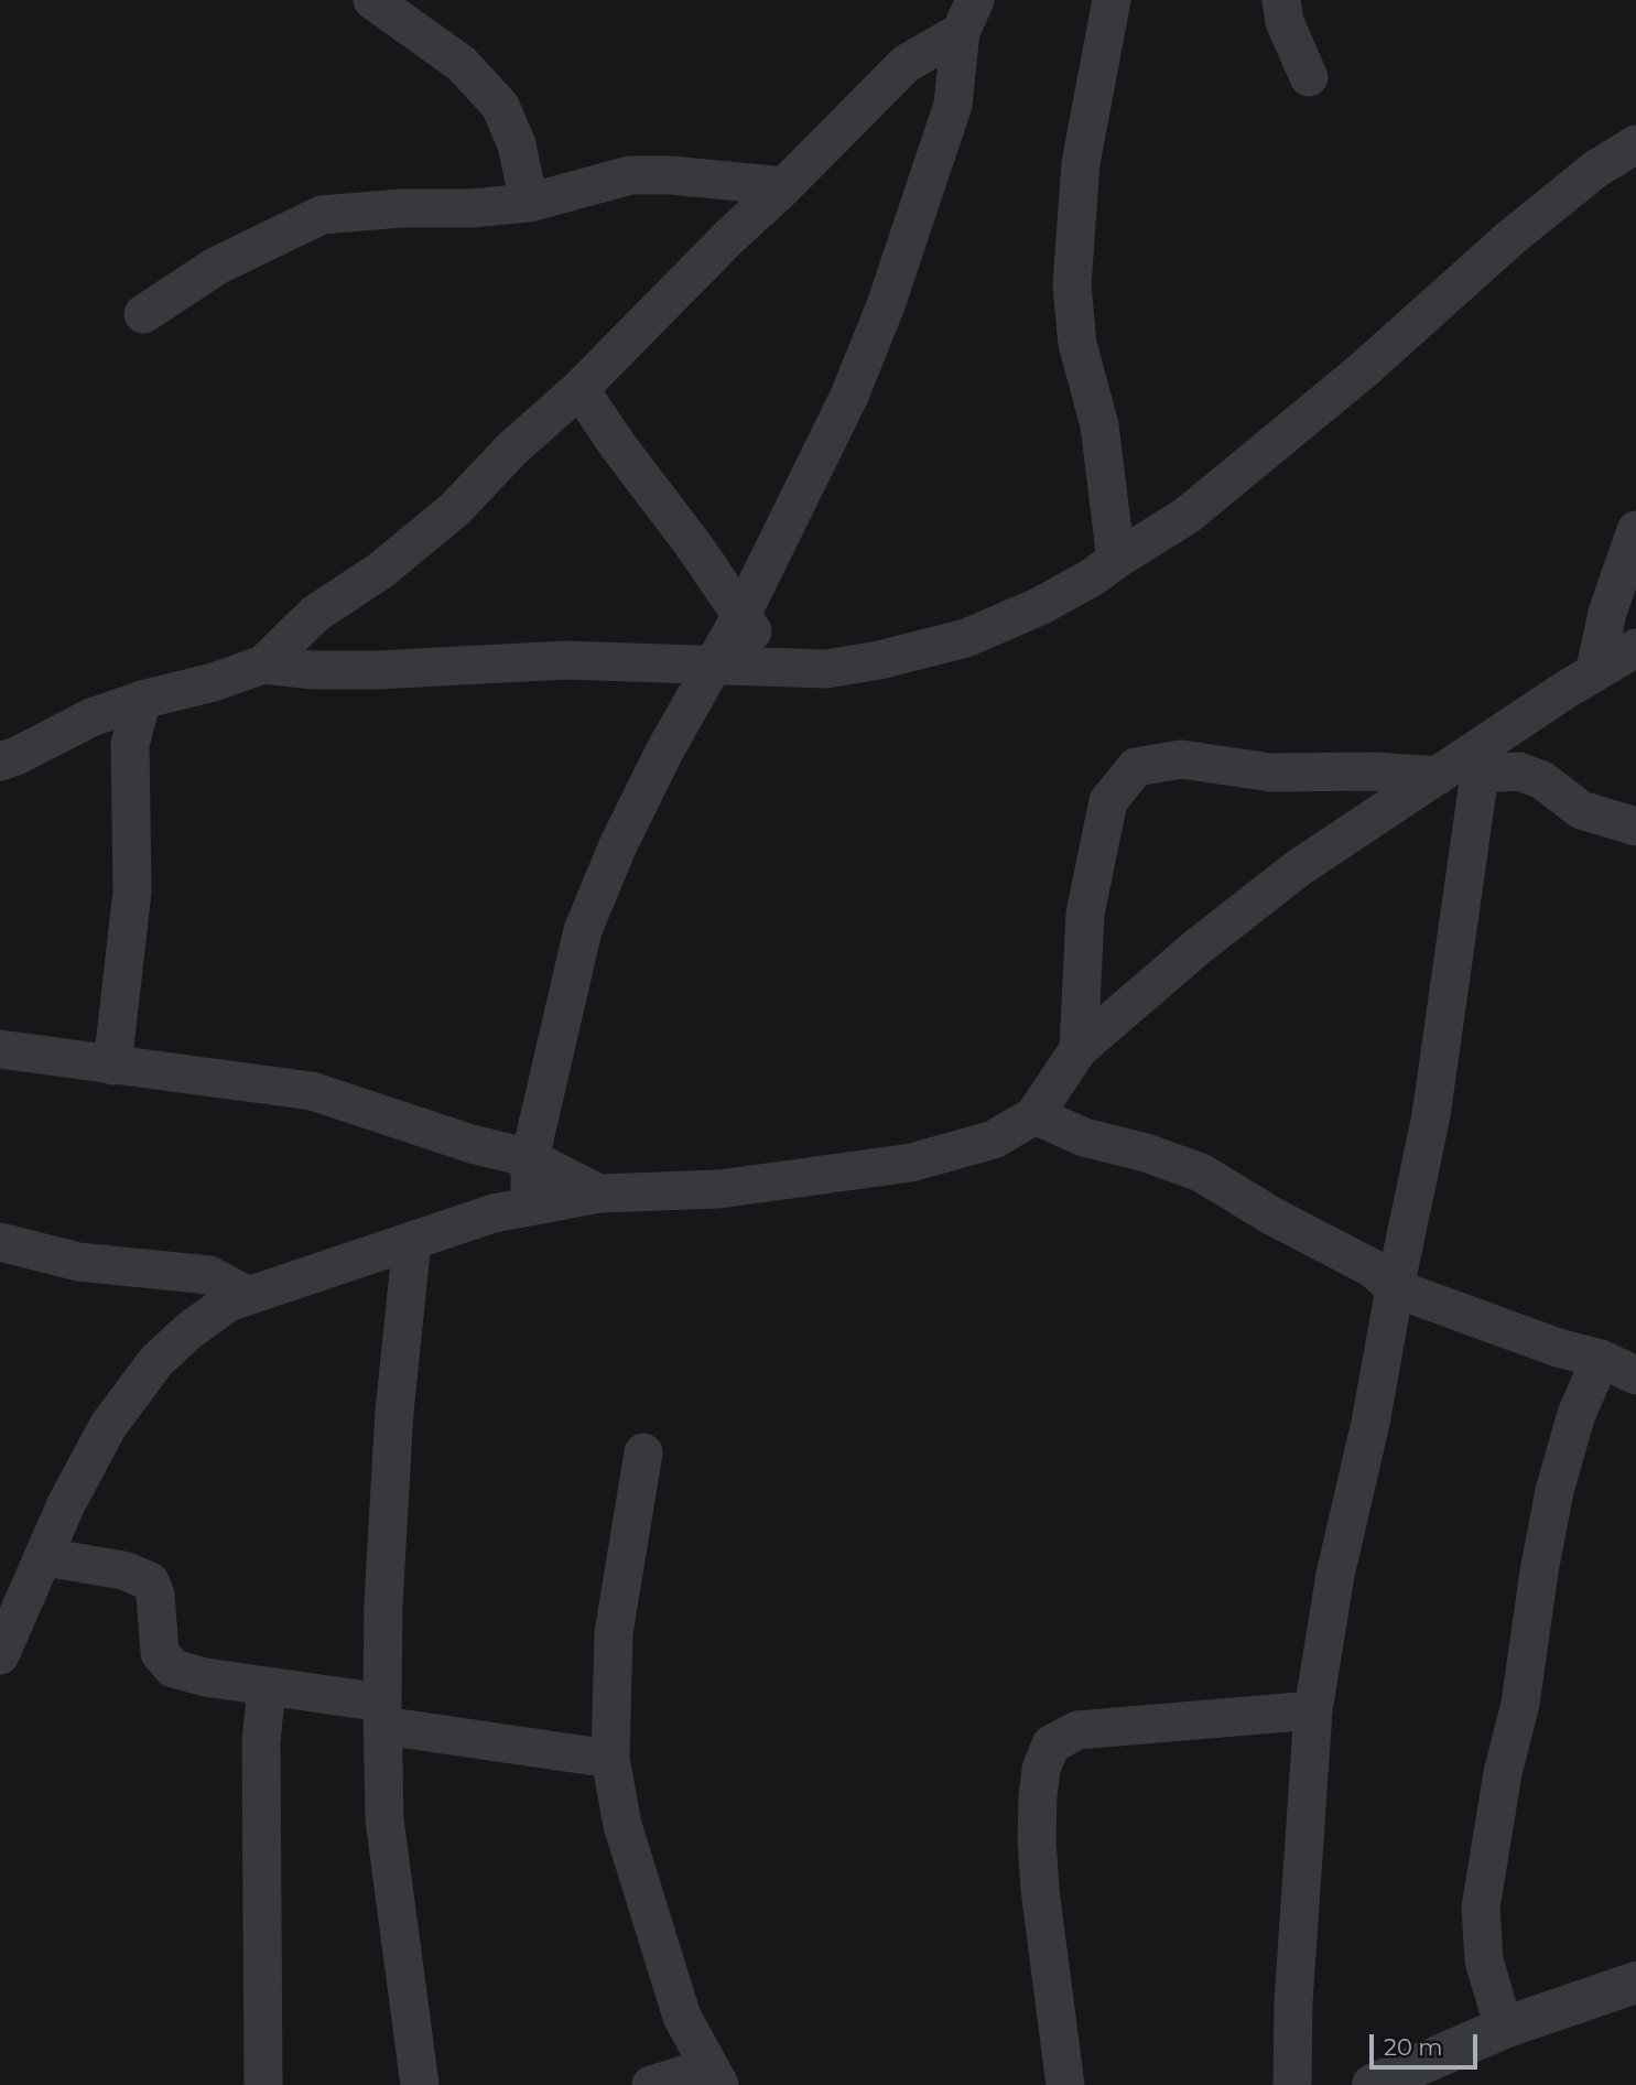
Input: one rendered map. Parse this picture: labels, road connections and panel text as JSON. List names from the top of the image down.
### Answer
{
  "scale_bar": "20 m"
}
